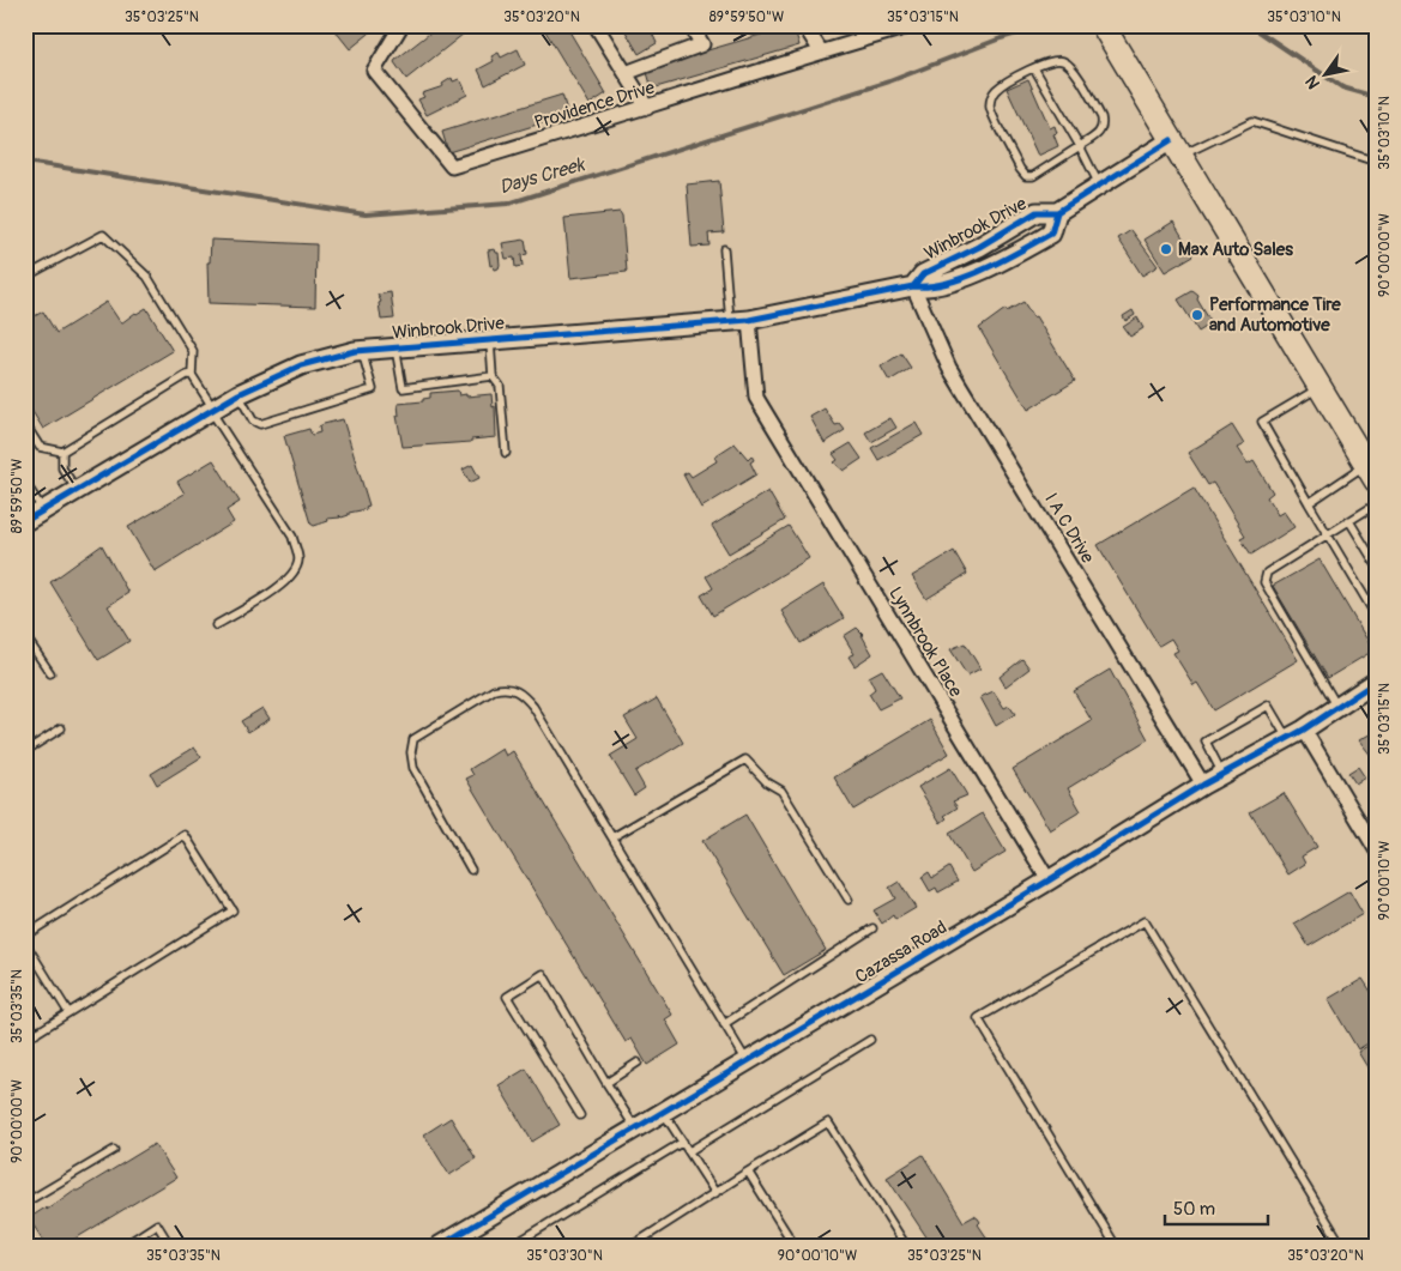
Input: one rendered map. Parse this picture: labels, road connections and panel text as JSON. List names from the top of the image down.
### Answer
{
  "streets": {
    "street": [
      "Providence Drive",
      "Winbrook Drive",
      "I A C Drive",
      "Lynnbrook Place",
      "Cazassa Road"
    ]
  },
  "crossings": [
    ["Winbrook Drive", "I A C Drive"],
    ["Winbrook Drive", "Lynnbrook Place"],
    ["I A C Drive", "Cazassa Road"],
    ["Lynnbrook Place", "Cazassa Road"]
  ],
  "water": ["Days Creek"],
  "places": ["Max Auto Sales", "Performance Tire and Automotive"],
  "scale_bar": "50 m",
  "north": "bottom left",
  "coordinates": [
    "35°03'25\"N",
    "35°03'20\"N",
    "89°59'50\"W",
    "35°03'15\"N",
    "35°03'10\"N",
    "90°00'00\"W",
    "90°00'10\"W",
    "35°03'35\"N",
    "35°03'30\"N"
  ]
}
